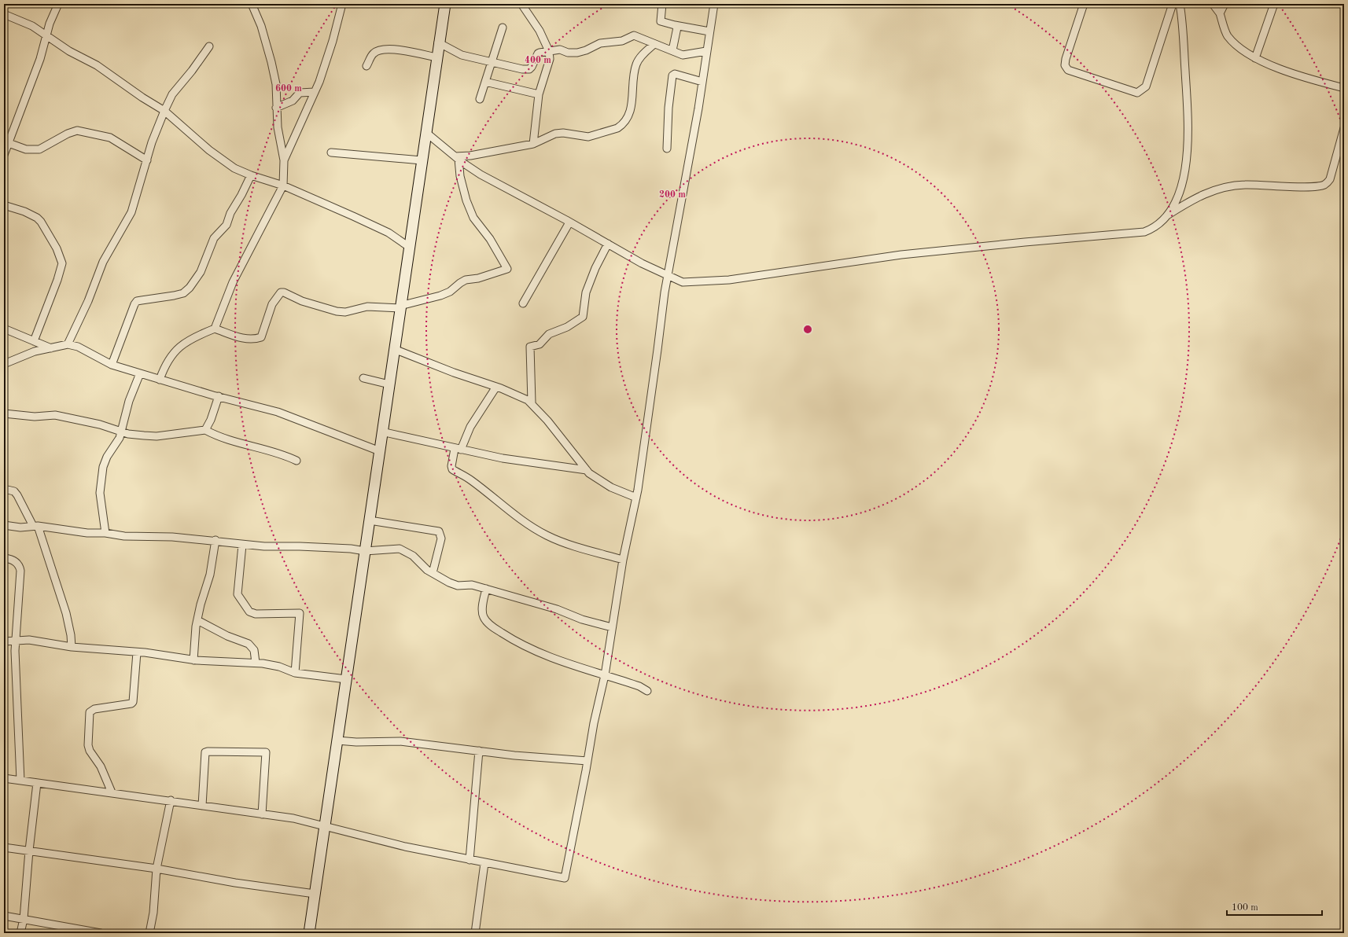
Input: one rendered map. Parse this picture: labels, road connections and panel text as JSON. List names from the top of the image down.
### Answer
{
  "scale_bar": "100 m",
  "rings": ["400 m", "600 m", "200 m"]
}
